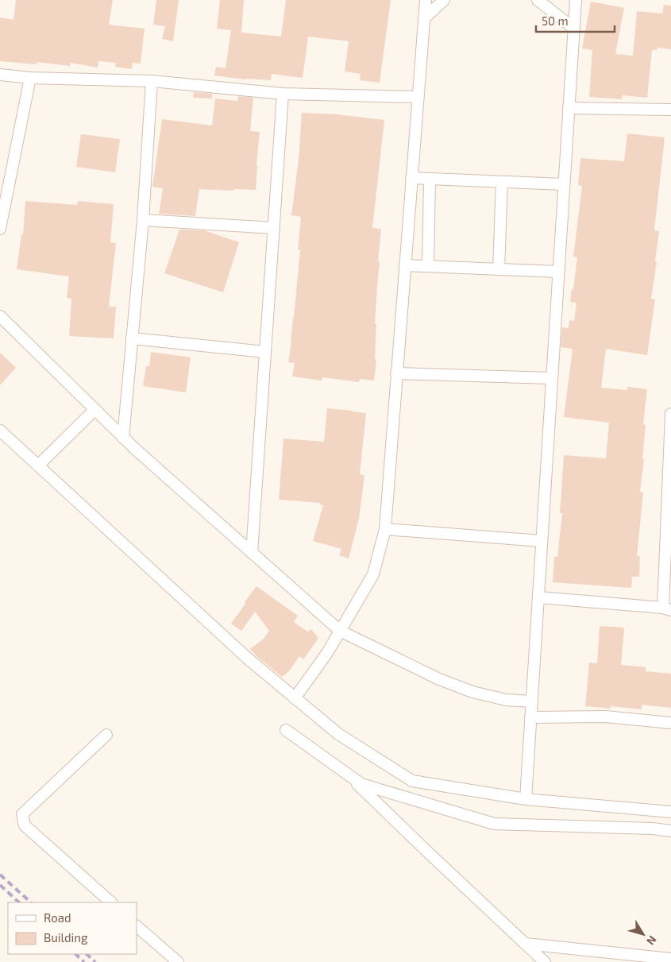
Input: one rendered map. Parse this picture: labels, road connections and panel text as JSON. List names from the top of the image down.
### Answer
{
  "legend": ["Road", "Building"],
  "scale_bar": "50 m",
  "north": "bottom right"
}
